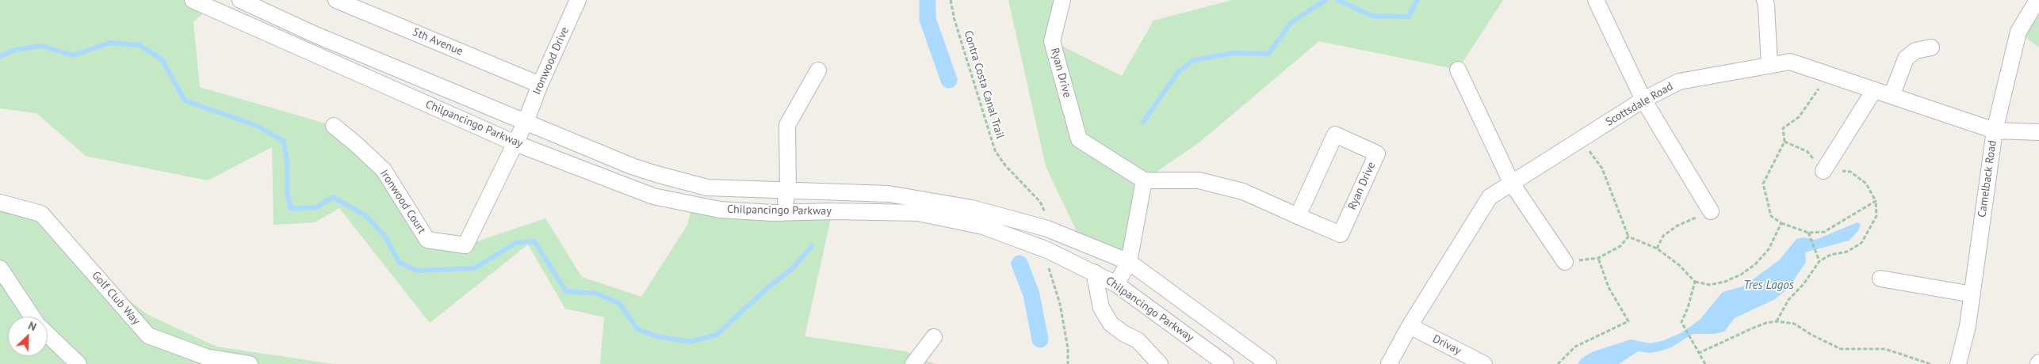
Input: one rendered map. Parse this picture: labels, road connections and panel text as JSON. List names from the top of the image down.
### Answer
{
  "streets": {
    "street": [
      "5th Avenue",
      "Ironwood Drive",
      "Ryan Drive",
      "Scottsdale Road",
      "Chilpancingo Parkway",
      "Camelback Road",
      "Ironwood Court",
      "Golf Club Way",
      "Drivay"
    ],
    "path": ["Contra Costa Canal Trail"]
  },
  "crossings": [
    ["5th Avenue", "Ironwood Drive"],
    ["Ironwood Drive", "Chilpancingo Parkway"],
    ["Ironwood Drive", "Ironwood Court"],
    ["Contra Costa Canal Trail", "Chilpancingo Parkway"],
    ["Scottsdale Road", "Camelback Road"],
    ["Scottsdale Road", "Drivay"],
    ["Chilpancingo Parkway", "Ironwood Court"]
  ],
  "water": ["Tres Lagos"],
  "north": "top right"
}
